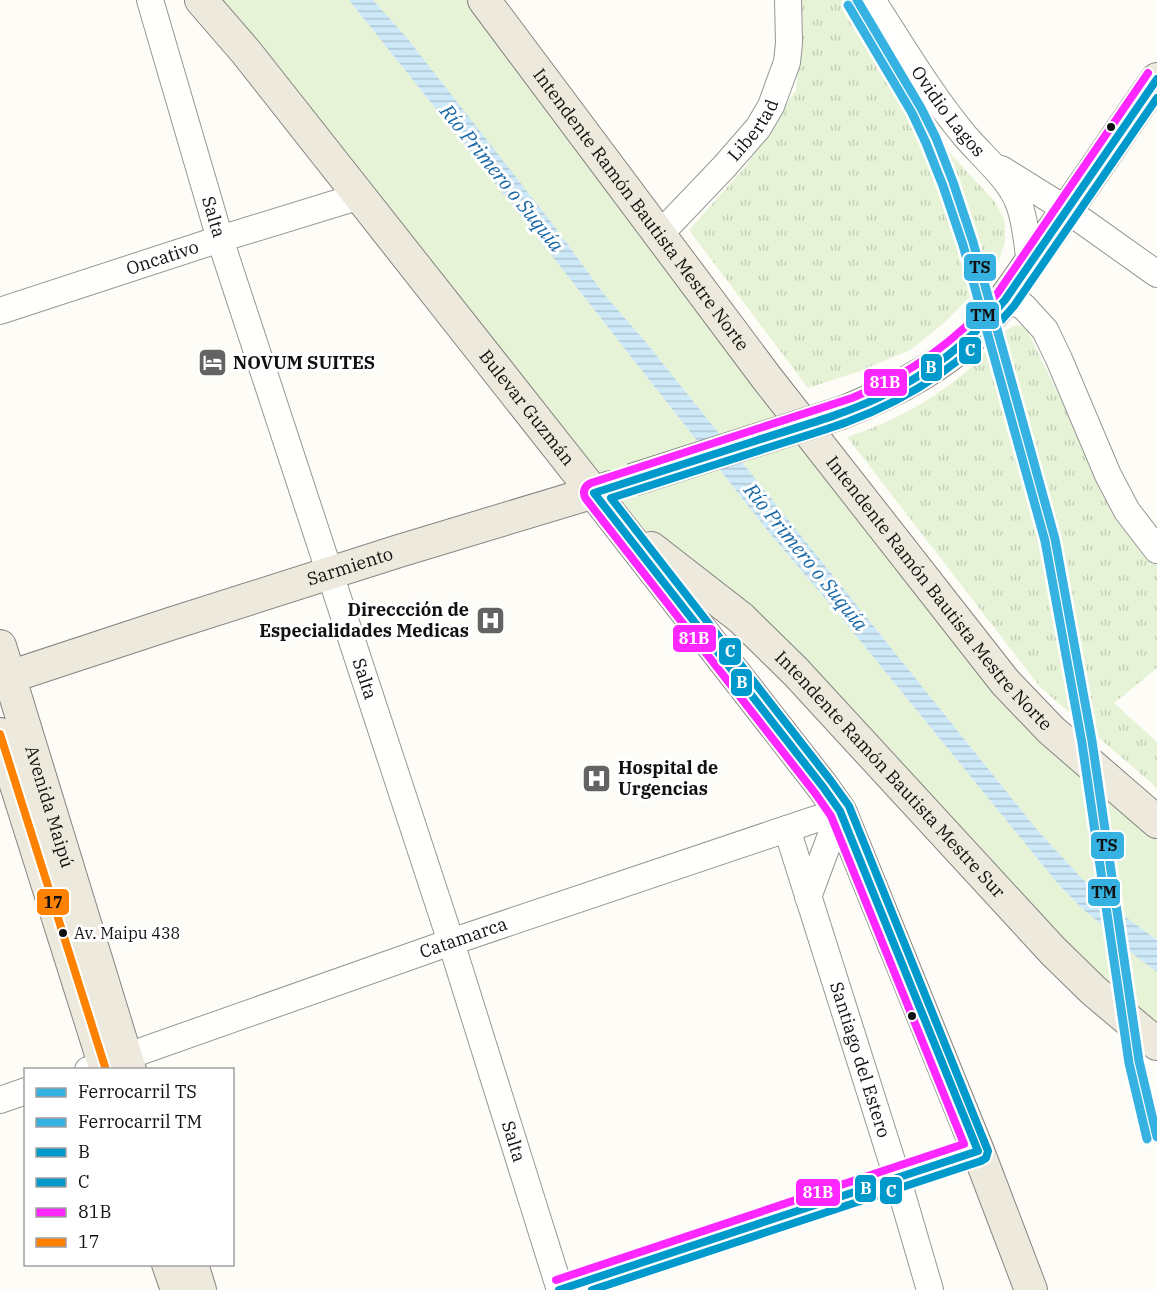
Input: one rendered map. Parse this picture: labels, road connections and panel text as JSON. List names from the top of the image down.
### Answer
{
  "streets": {
    "main road": [
      "Intendente Ramón Bautista Mestre Norte",
      "Bulevar Guzmán",
      "Sarmiento",
      "Intendente Ramón Bautista Mestre Sur",
      "Avenida Maipú"
    ],
    "street": [
      "Ovidio Lagos",
      "Libertad",
      "Salta",
      "Oncativo",
      "Catamarca",
      "Santiago del Estero"
    ]
  },
  "crossings": [
    ["Libertad", "Intendente Ramón Bautista Mestre Norte"],
    ["Salta", "Oncativo"],
    ["Salta", "Sarmiento"],
    ["Salta", "Catamarca"],
    ["Oncativo", "Bulevar Guzmán"],
    ["Bulevar Guzmán", "Sarmiento"],
    ["Bulevar Guzmán", "Intendente Ramón Bautista Mestre Sur"],
    ["Bulevar Guzmán", "Catamarca"],
    ["Sarmiento", "Avenida Maipú"],
    ["Avenida Maipú", "Catamarca"],
    ["Catamarca", "Santiago del Estero"]
  ],
  "water": ["Río Primero o Suquía"],
  "places": {
    "hotel": ["NOVUM SUITES"],
    "hospital": ["Direccción de Especialidades Medicas", "Hospital de Urgencias"],
    "other": ["Av. Maipu 438"]
  },
  "lines": [
    "rail line TS",
    "rail line TM",
    "transit line 81B",
    "transit line B",
    "transit line C",
    "transit line 17"
  ],
  "legend": [
    "Ferrocarril TS",
    "Ferrocarril TM",
    "B",
    "C",
    "81B",
    "17"
  ]
}
